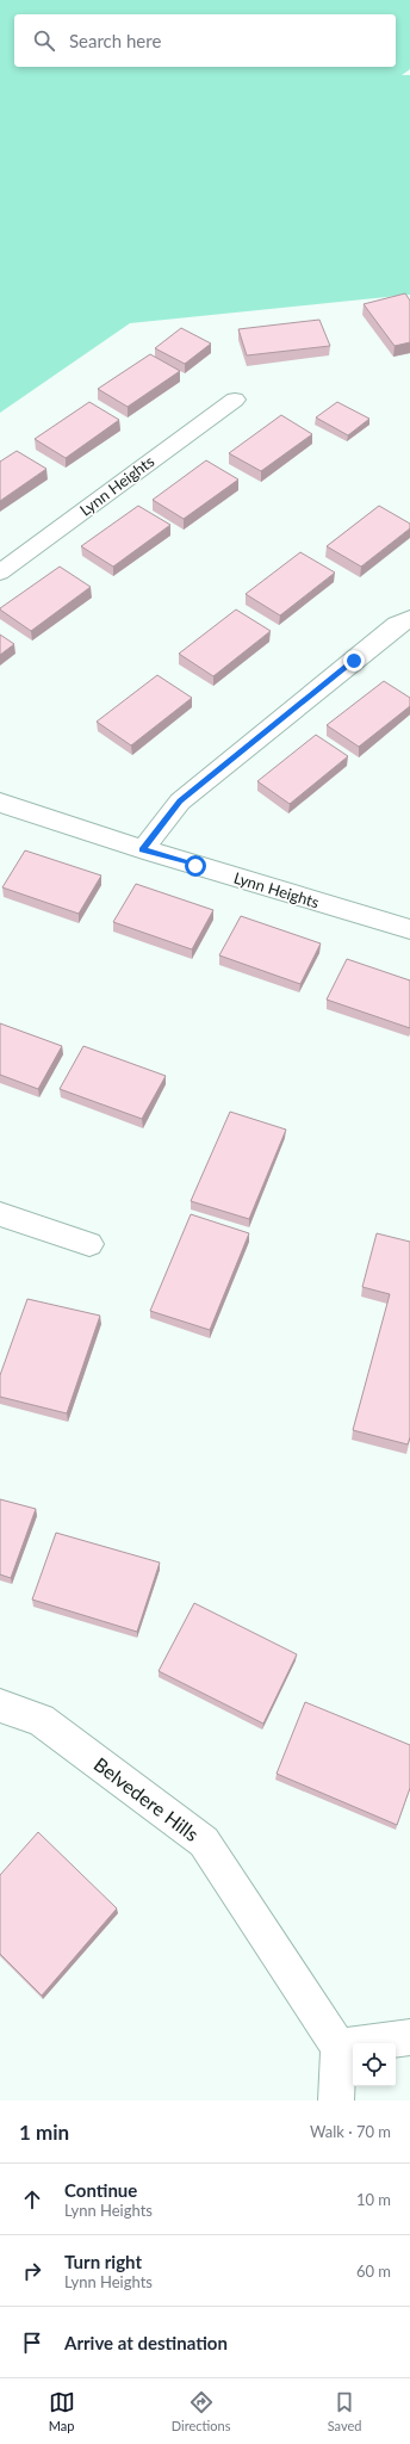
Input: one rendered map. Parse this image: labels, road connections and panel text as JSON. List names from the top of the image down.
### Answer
{
  "streets": {
    "street": ["Lynn Heights", "Belvedere Hills"]
  },
  "page": {
    "search": "Search here",
    "heading": ["1 min", "Walk · 70 m"],
    "list": [
      ["Continue", "Lynn Heights", "10 m"],
      ["Turn right", "Lynn Heights", "60 m"],
      "Arrive at destination"
    ],
    "nav": ["Map", "Directions", "Saved"]
  }
}
